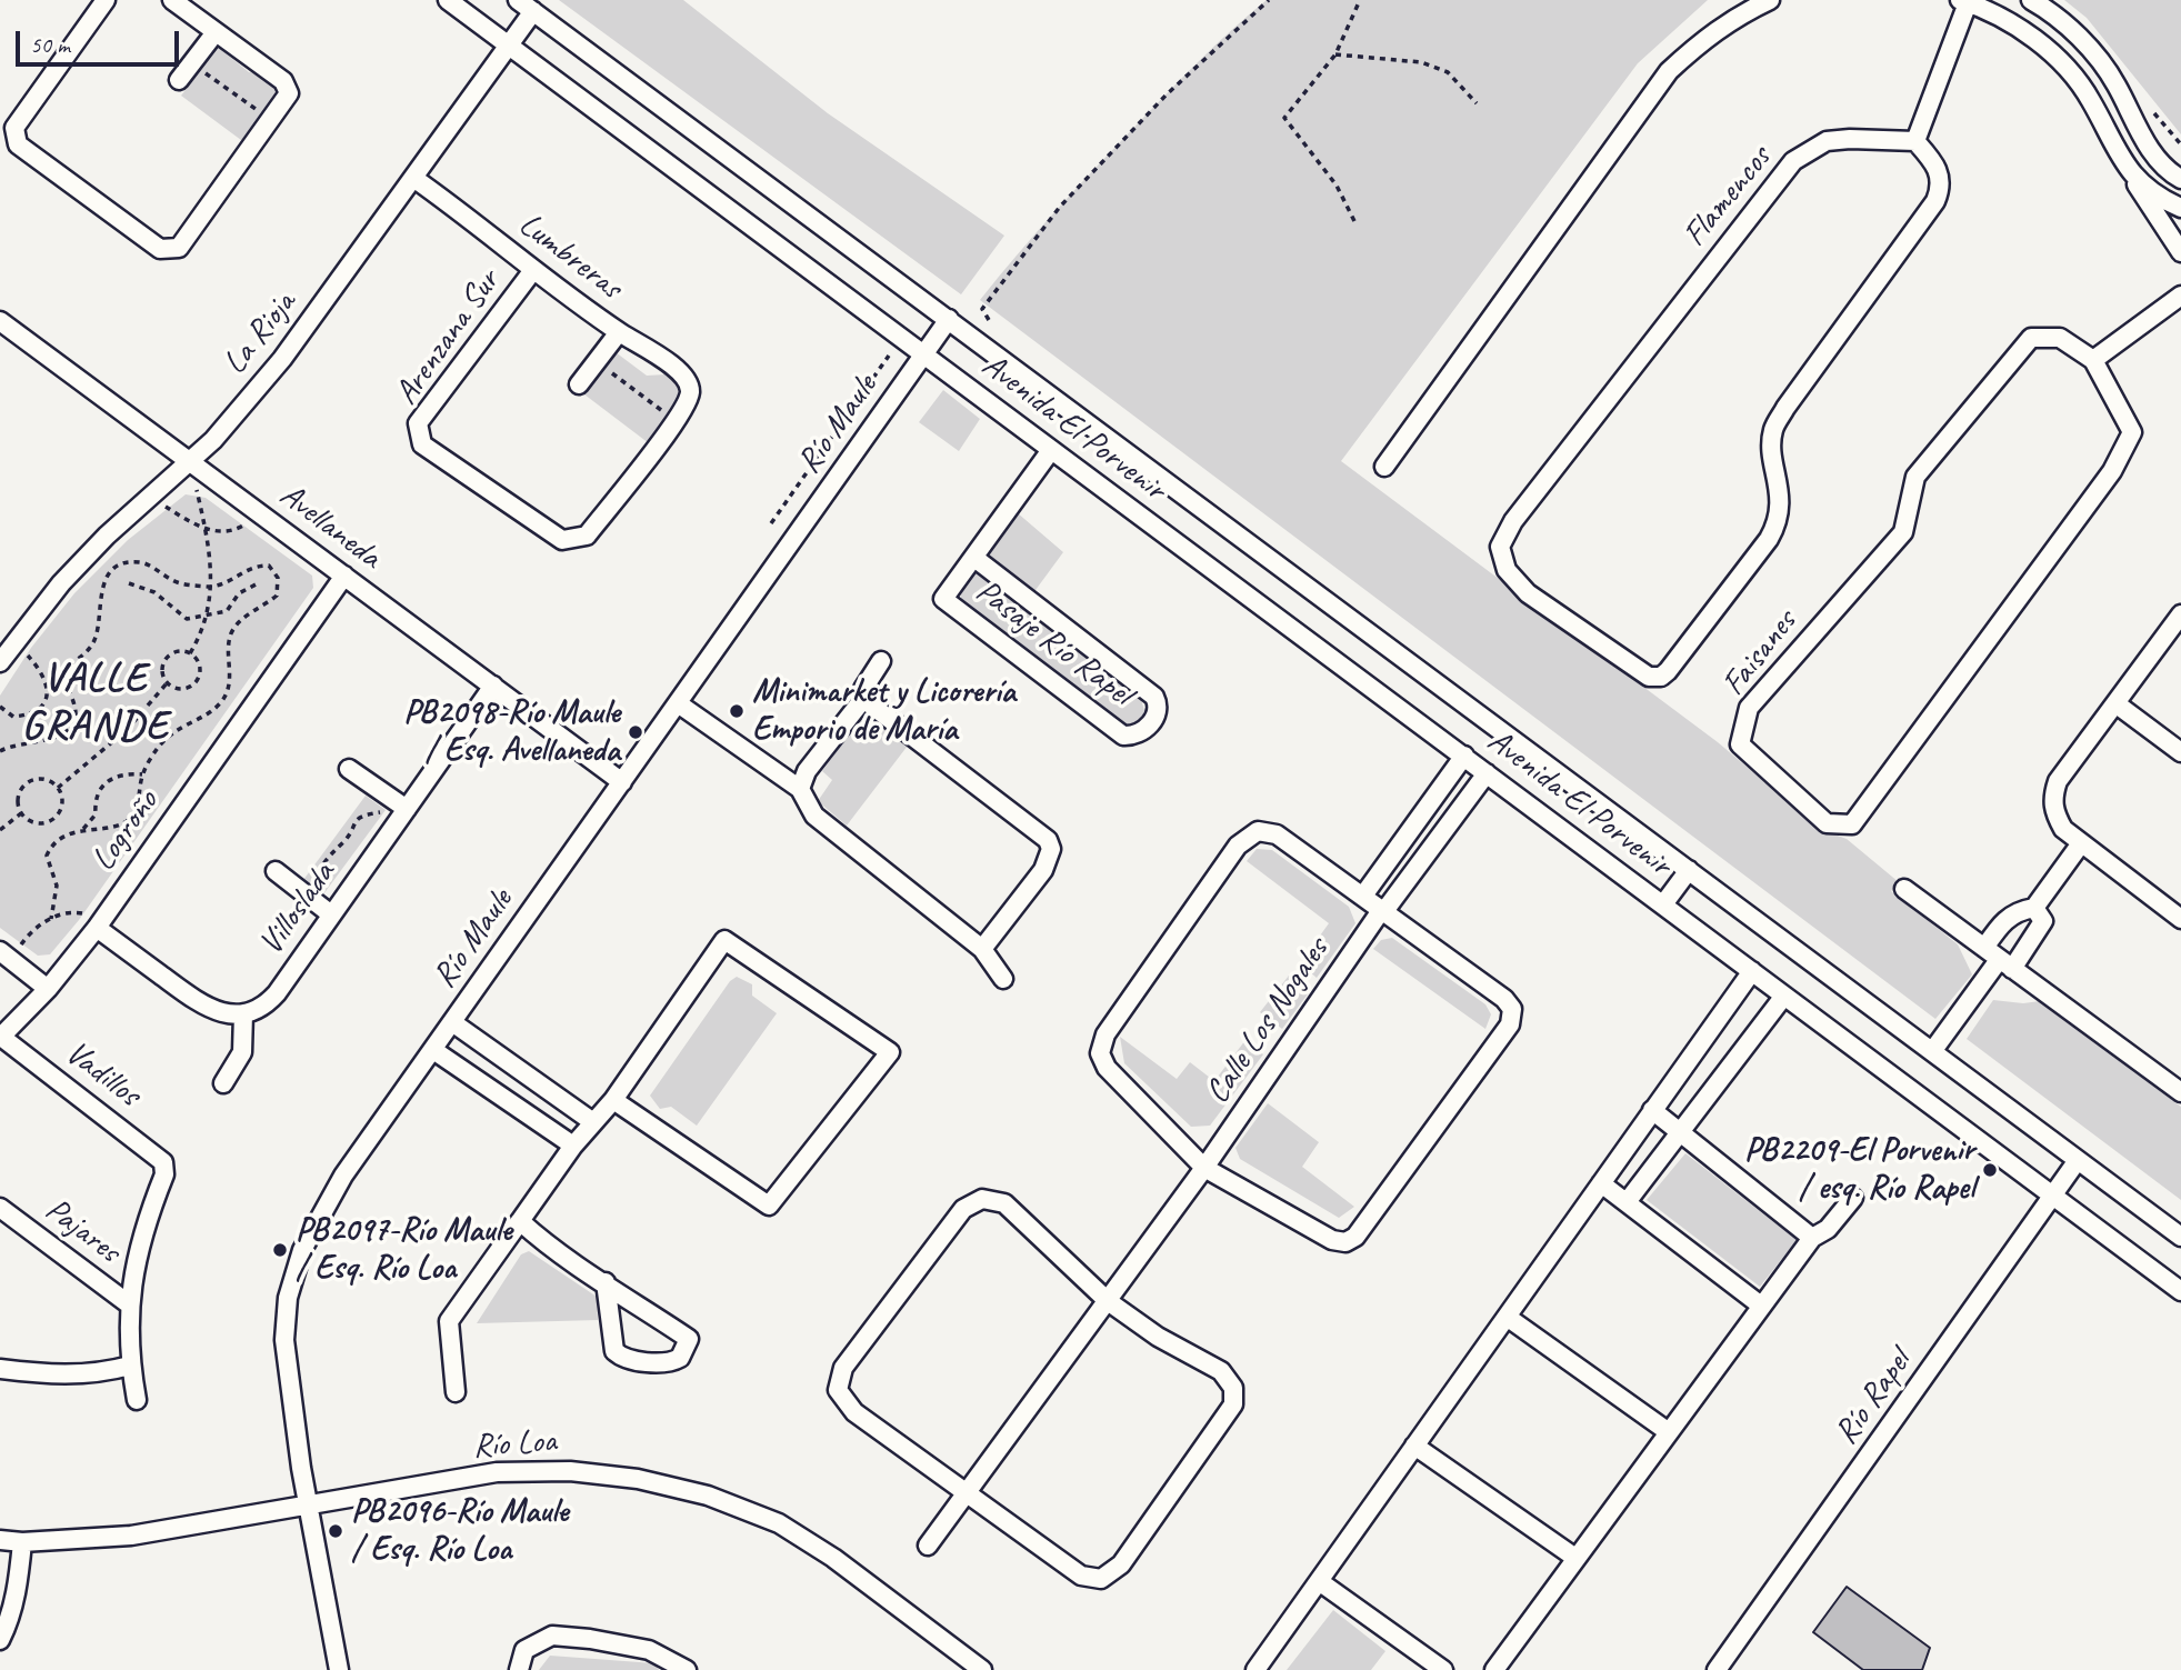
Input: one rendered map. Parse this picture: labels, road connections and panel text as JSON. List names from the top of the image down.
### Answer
{
  "streets": {
    "street": [
      "Flamencos",
      "Lumbreras",
      "La Rioja",
      "Arenzana Sur",
      "Río Maule",
      "Avenida El Porvenir",
      "Avellaneda",
      "Pasaje Río Rapel",
      "Faisanes",
      "Logroño",
      "Villoslada",
      "Calle Los Nogales",
      "Vadillos",
      "Pajares",
      "Río Rapel",
      "Río Loa"
    ]
  },
  "crossings": [
    ["Lumbreras", "La Rioja"],
    ["Lumbreras", "Arenzana Sur"],
    ["La Rioja", "Avenida El Porvenir"],
    ["La Rioja", "Avellaneda"],
    ["Río Maule", "Avenida El Porvenir"],
    ["Río Maule", "Avellaneda"],
    ["Río Maule", "Río Loa"],
    ["Avenida El Porvenir", "Calle Los Nogales"],
    ["Avenida El Porvenir", "Río Rapel"],
    ["Avellaneda", "Logroño"],
    ["Avellaneda", "Villoslada"],
    ["Logroño", "Vadillos"],
    ["Vadillos", "Pajares"]
  ],
  "districts": ["VALLE GRANDE"],
  "places": [
    "Minimarket y Licorería Emporio de María",
    "PB2098-Río Maule / Esq. Avellaneda",
    "PB2209-El Porvenir / esq. Río Rapel",
    "PB2097-Río Maule / Esq. Río Loa",
    "PB2096-Río Maule / Esq. Río Loa"
  ],
  "scale_bar": "50 m"
}
